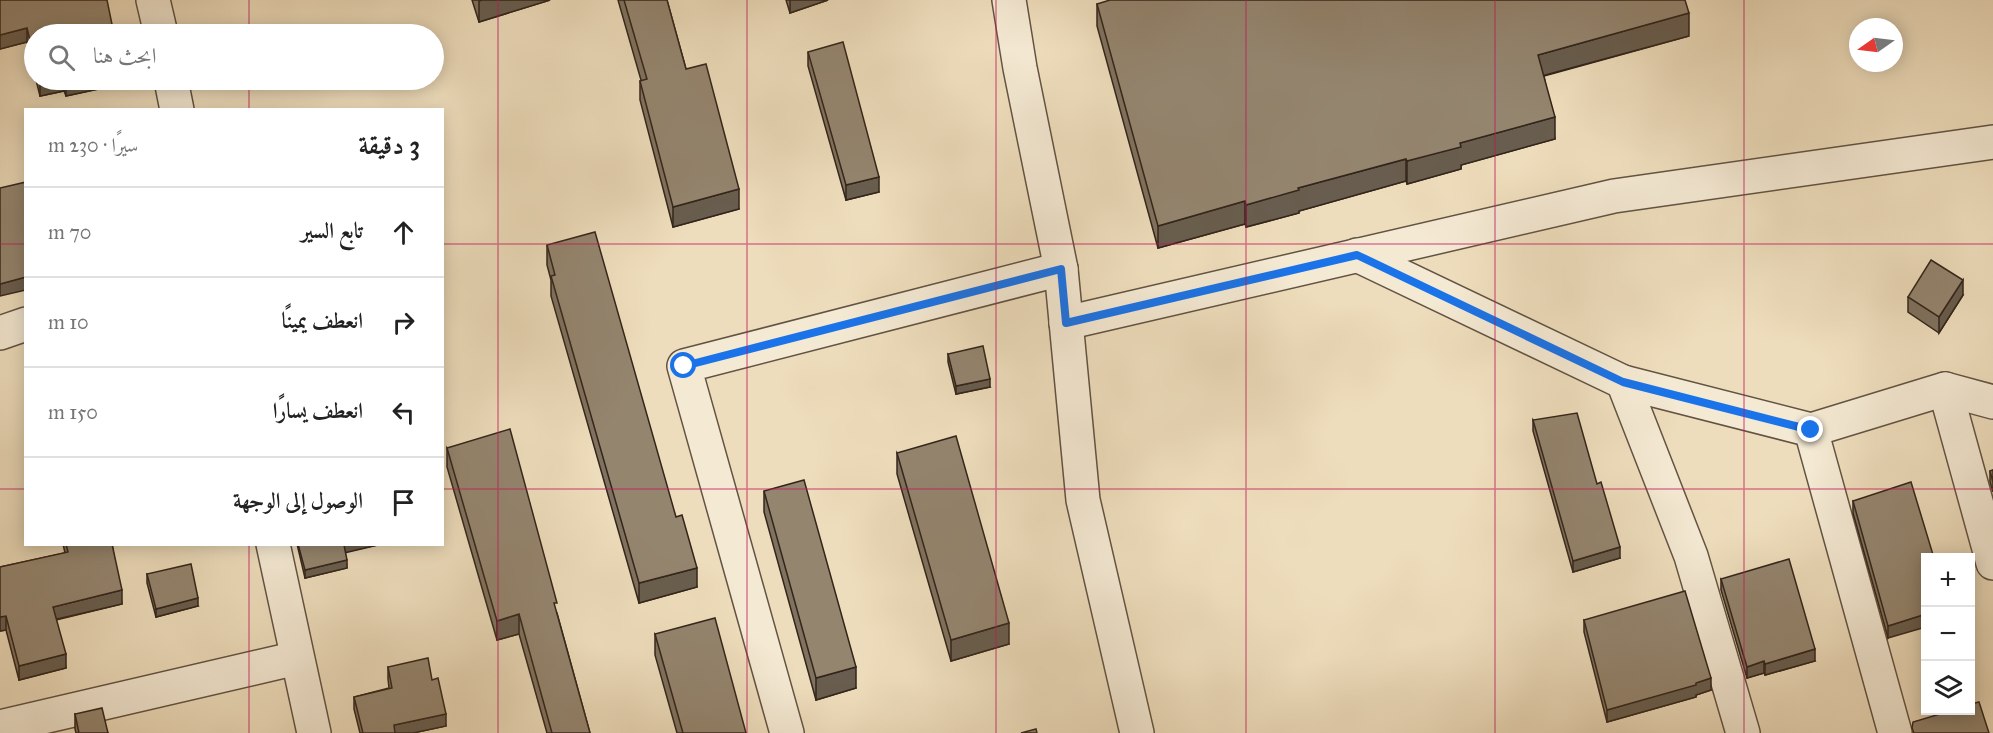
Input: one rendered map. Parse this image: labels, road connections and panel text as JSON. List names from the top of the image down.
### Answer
{
  "north": "left",
  "page": {
    "search": "ابحث هنا",
    "heading": ["3 دقيقة", "سيرًا · 230 m"],
    "list": [
      ["تابع السير", "70 m"],
      ["انعطف يمينًا", "10 m"],
      ["انعطف يسارًا", "150 m"],
      "الوصول إلى الوجهة"
    ],
    "map_buttons": ["+", "−"]
  }
}
